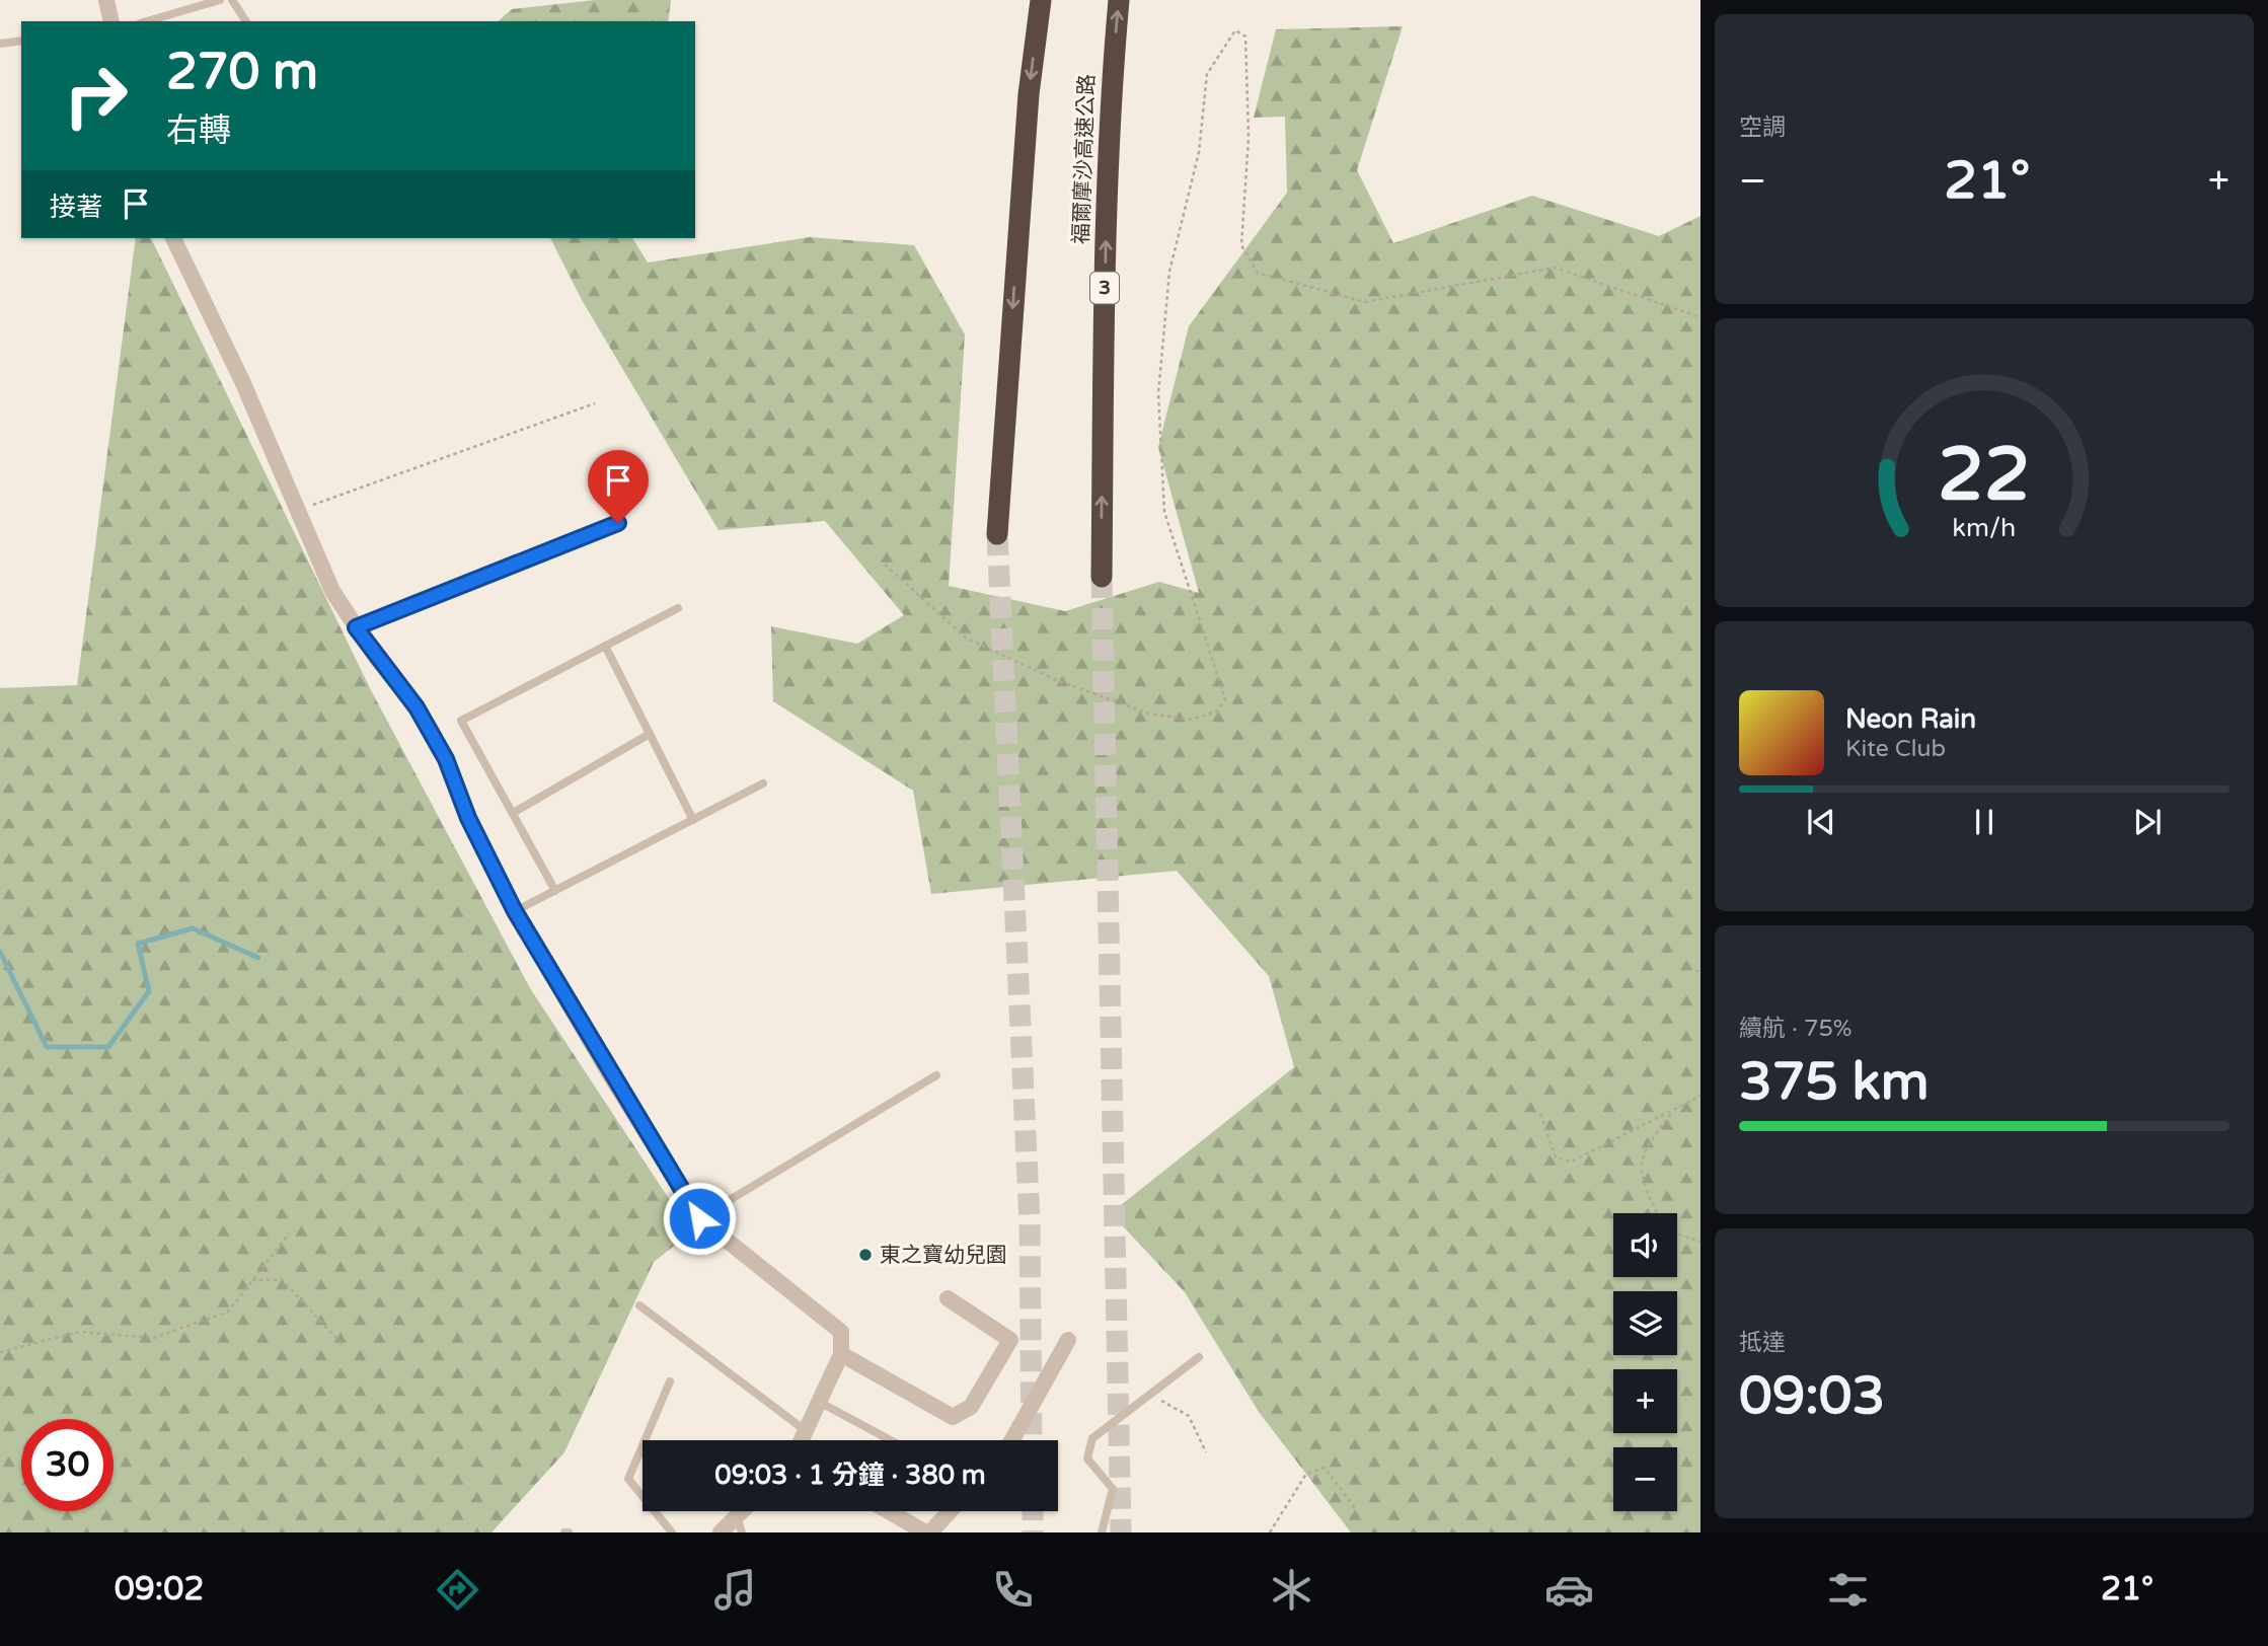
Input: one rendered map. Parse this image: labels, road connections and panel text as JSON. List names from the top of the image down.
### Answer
{
  "streets": {
    "highway": ["福爾摩沙高速公路", "3"]
  },
  "places": ["東之寶幼兒園"],
  "page": {
    "tile": [
      "空調",
      ["續航 · 75%", "375 km"],
      ["抵達", "09:03"]
    ],
    "turn": ["270 m", "右轉"],
    "heat": ["−", "21°", "+"],
    "then": "接著",
    "song": ["Neon Rain", "Kite Club"],
    "map_buttons": ["+", "−"],
    "limit": "30",
    "trip": "09:03 · 1 分鐘 · 380 m",
    "tabs": ["09:02", "21°"],
    "gauge": ["22", "km/h"]
  }
}
